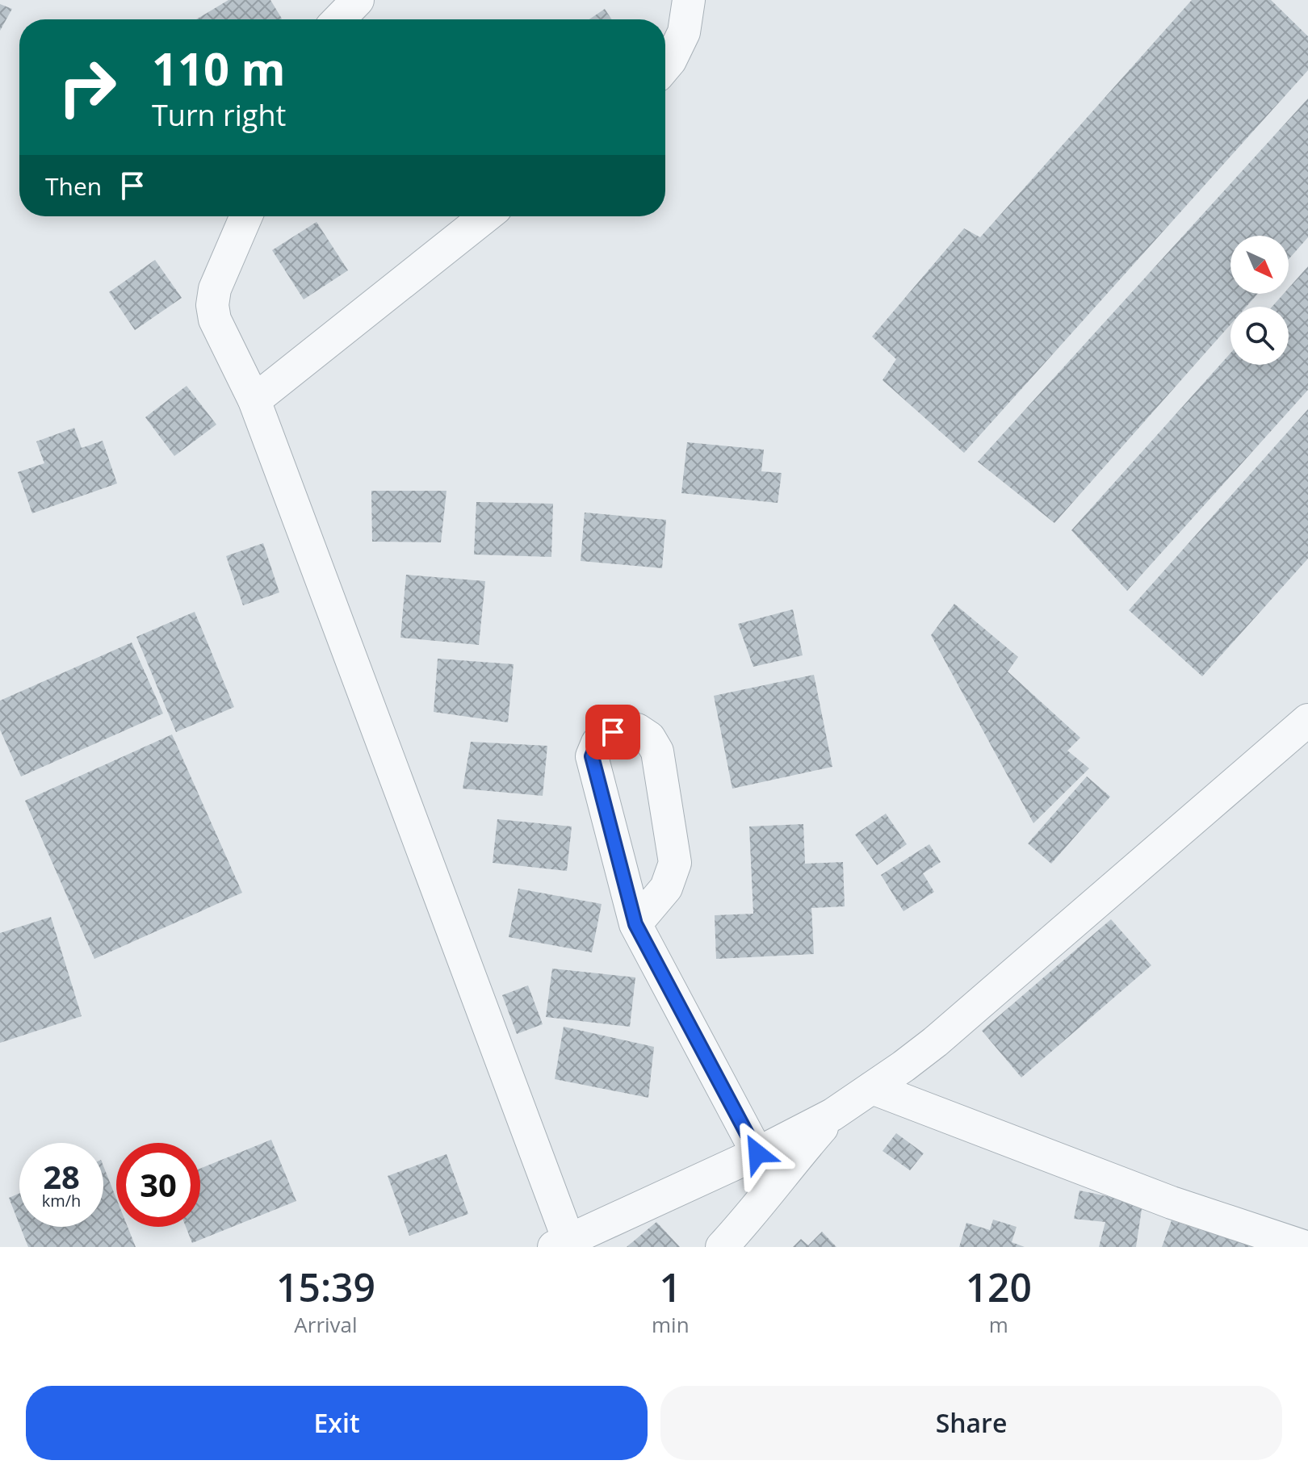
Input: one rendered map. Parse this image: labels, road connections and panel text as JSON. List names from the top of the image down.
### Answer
{
  "north": "bottom right",
  "page": {
    "turn": ["110 m", "Turn right"],
    "then": "Then",
    "speed": "28 km/h",
    "limit": "30",
    "eta": [
      "15:39",
      "Arrival",
      "1",
      "min",
      "120",
      "m"
    ],
    "buttons": ["Exit", "Share"]
  }
}
